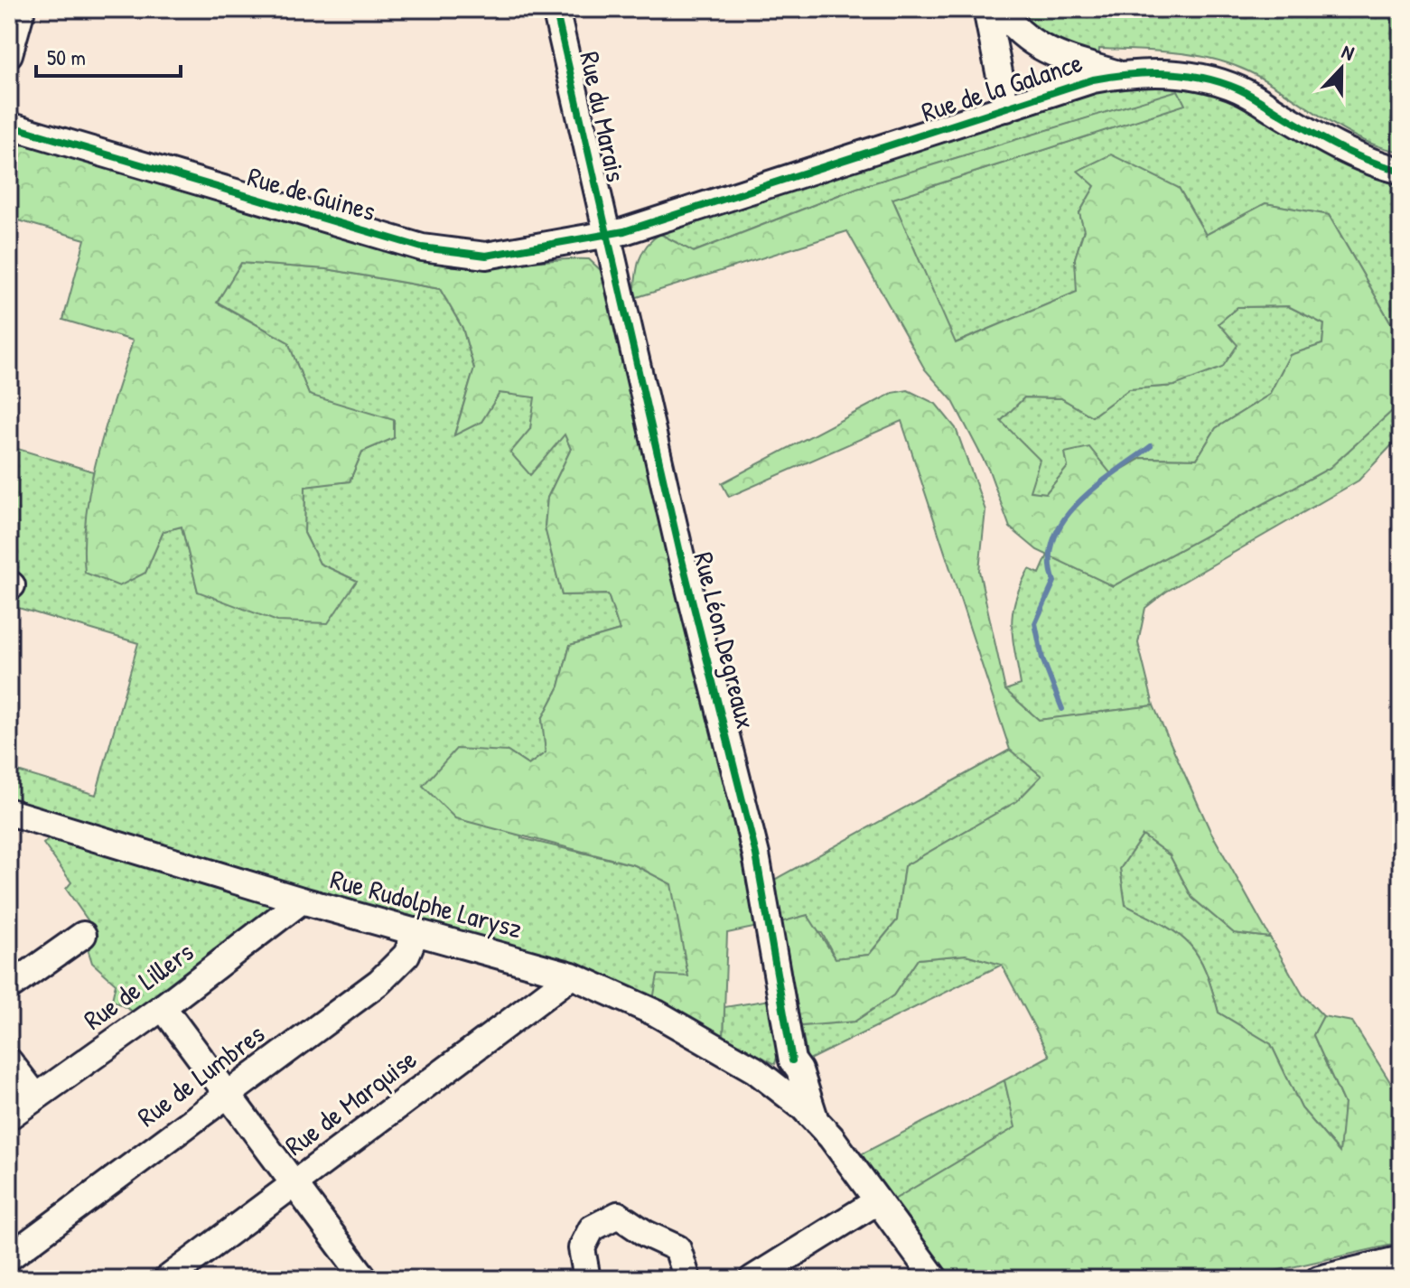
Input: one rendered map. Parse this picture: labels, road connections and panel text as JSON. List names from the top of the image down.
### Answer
{
  "streets": {
    "street": [
      "Rue de la Galance",
      "Rue du Marais",
      "Rue de Guines",
      "Rue Léon Degreaux",
      "Rue Rudolphe Larysz",
      "Rue de Lillers",
      "Rue de Lumbres",
      "Rue de Marquise"
    ]
  },
  "crossings": [
    ["Rue de la Galance", "Rue du Marais"],
    ["Rue de la Galance", "Rue de Guines"],
    ["Rue de la Galance", "Rue Léon Degreaux"],
    ["Rue du Marais", "Rue de Guines"],
    ["Rue du Marais", "Rue Léon Degreaux"],
    ["Rue de Guines", "Rue Léon Degreaux"],
    ["Rue Léon Degreaux", "Rue Rudolphe Larysz"],
    ["Rue Rudolphe Larysz", "Rue de Lillers"],
    ["Rue Rudolphe Larysz", "Rue de Lumbres"],
    ["Rue Rudolphe Larysz", "Rue de Marquise"]
  ],
  "scale_bar": "50 m",
  "north": "top"
}
